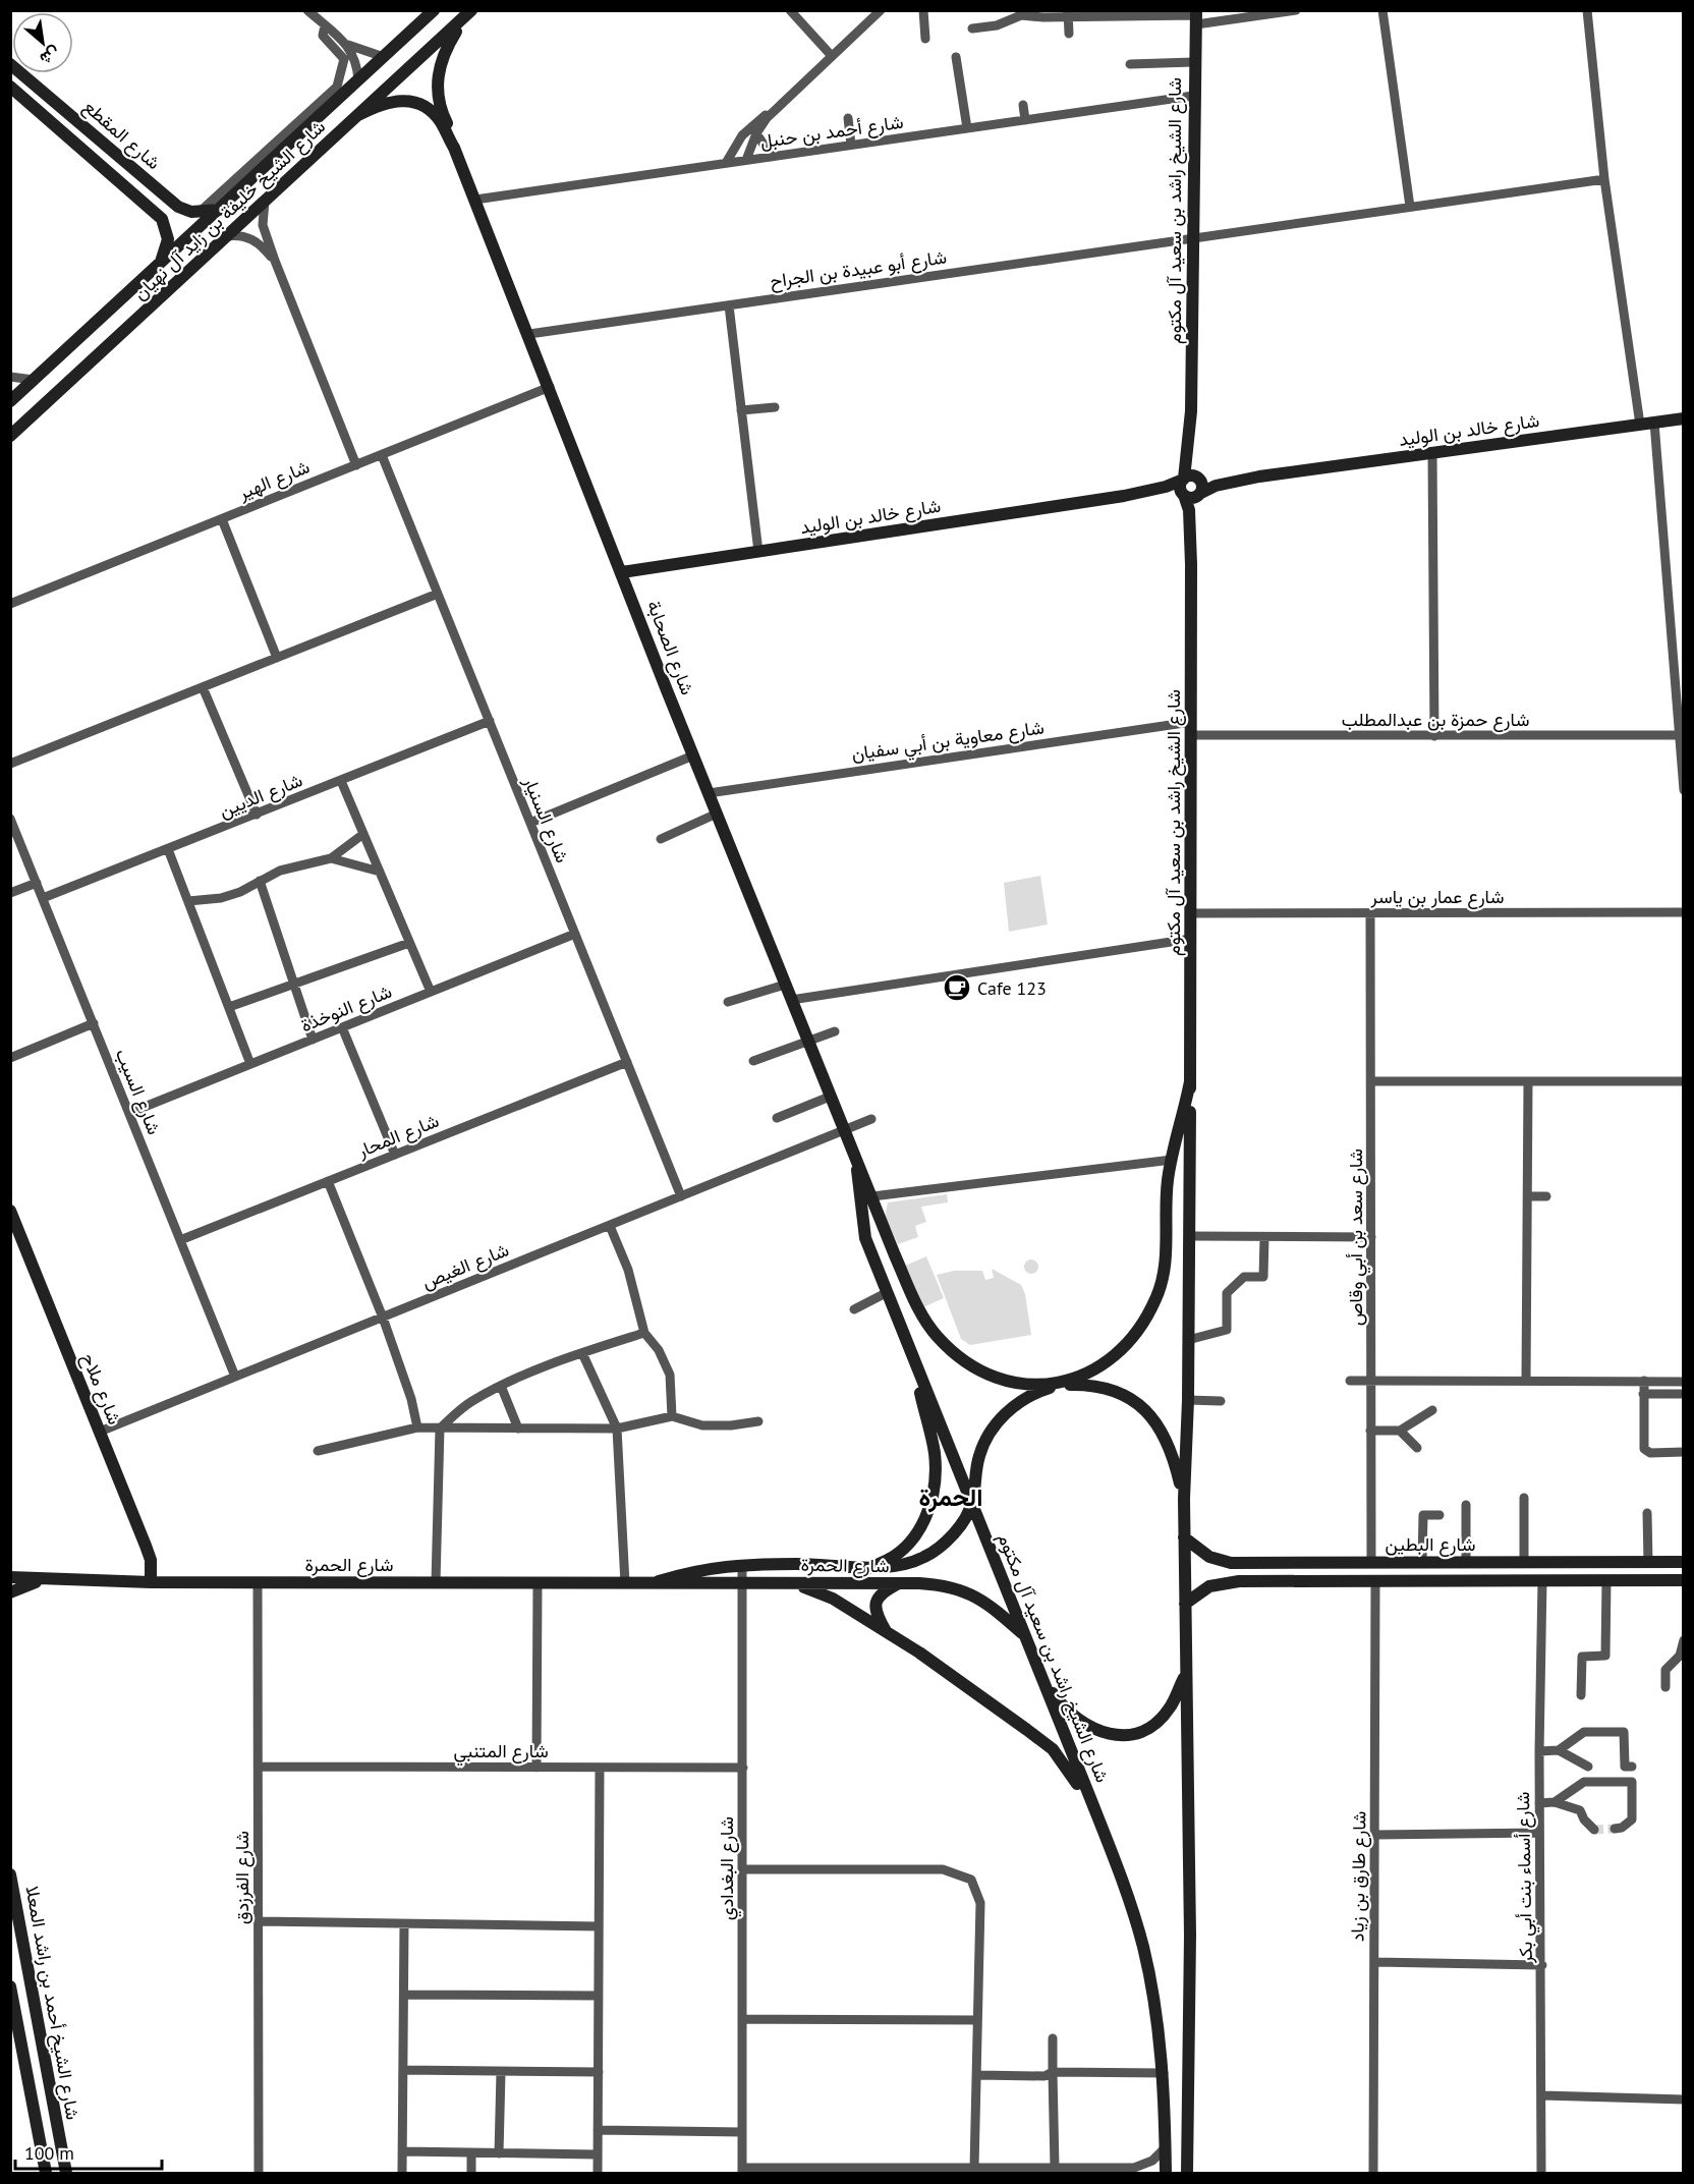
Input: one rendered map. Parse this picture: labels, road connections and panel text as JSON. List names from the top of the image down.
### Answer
{
  "streets": {
    "street": [
      "شارع أحمد بن حنبل",
      "شارع المقطع",
      "شارع الشيخ خليفة بن زايد آل نهيان",
      "شارع الشيخ راشد بن سعيد آل مكتوم",
      "شارع أبو عبيدة بن الجراح",
      "شارع خالد بن الوليد",
      "شارع الهير",
      "شارع الصحابة",
      "شارع حمزة بن عبدالمطلب",
      "شارع معاوية بن أبي سفيان",
      "شارع الديين",
      "شارع السنيار",
      "شارع عمار بن ياسر",
      "شارع النوخذة",
      "شارع السيب",
      "شارع المحار",
      "شارع سعد بن أبي وقاص",
      "شارع الغيص",
      "شارع ملاح",
      "شارع البطين",
      "شارع الحمرة",
      "شارع المتنبي",
      "شارع البغدادي",
      "شارع طارق بن زياد",
      "شارع الفرزدق",
      "شارع أسماء بنت أبي بكر",
      "شارع الشيخ أحمد بن راشد المعلا"
    ]
  },
  "crossings": [
    ["شارع أحمد بن حنبل", "شارع الشيخ راشد بن سعيد آل مكتوم"],
    ["شارع أحمد بن حنبل", "شارع الصحابة"],
    ["شارع المقطع", "شارع الشيخ خليفة بن زايد آل نهيان"],
    ["شارع الشيخ خليفة بن زايد آل نهيان", "شارع الصحابة"],
    ["شارع الشيخ راشد بن سعيد آل مكتوم", "شارع أبو عبيدة بن الجراح"],
    ["شارع الشيخ راشد بن سعيد آل مكتوم", "شارع خالد بن الوليد"],
    ["شارع الشيخ راشد بن سعيد آل مكتوم", "شارع الصحابة"],
    ["شارع الشيخ راشد بن سعيد آل مكتوم", "شارع حمزة بن عبدالمطلب"],
    ["شارع الشيخ راشد بن سعيد آل مكتوم", "شارع معاوية بن أبي سفيان"],
    ["شارع الشيخ راشد بن سعيد آل مكتوم", "شارع عمار بن ياسر"],
    ["شارع الشيخ راشد بن سعيد آل مكتوم", "شارع البطين"],
    ["شارع الشيخ راشد بن سعيد آل مكتوم", "شارع الحمرة"],
    ["شارع أبو عبيدة بن الجراح", "شارع الصحابة"],
    ["شارع خالد بن الوليد", "شارع الصحابة"],
    ["شارع الهير", "شارع الصحابة"],
    ["شارع الهير", "شارع السنيار"],
    ["شارع الصحابة", "شارع معاوية بن أبي سفيان"],
    ["شارع الصحابة", "شارع الغيص"],
    ["شارع حمزة بن عبدالمطلب", "شارع معاوية بن أبي سفيان"],
    ["شارع الديين", "شارع السنيار"],
    ["شارع الديين", "شارع السيب"],
    ["شارع السنيار", "شارع النوخذة"],
    ["شارع السنيار", "شارع المحار"],
    ["شارع السنيار", "شارع الغيص"],
    ["شارع عمار بن ياسر", "شارع سعد بن أبي وقاص"],
    ["شارع النوخذة", "شارع السيب"],
    ["شارع السيب", "شارع المحار"],
    ["شارع السيب", "شارع الغيص"],
    ["شارع سعد بن أبي وقاص", "شارع البطين"],
    ["شارع الغيص", "شارع ملاح"],
    ["شارع ملاح", "شارع الحمرة"],
    ["شارع البطين", "شارع طارق بن زياد"],
    ["شارع البطين", "شارع أسماء بنت أبي بكر"],
    ["شارع الحمرة", "شارع البغدادي"],
    ["شارع الحمرة", "شارع الفرزدق"],
    ["شارع المتنبي", "شارع البغدادي"],
    ["شارع المتنبي", "شارع الفرزدق"]
  ],
  "districts": ["الحمرة"],
  "places": {
    "cafe": ["Cafe 123"]
  },
  "scale_bar": "100 m",
  "north": "bottom right"
}
